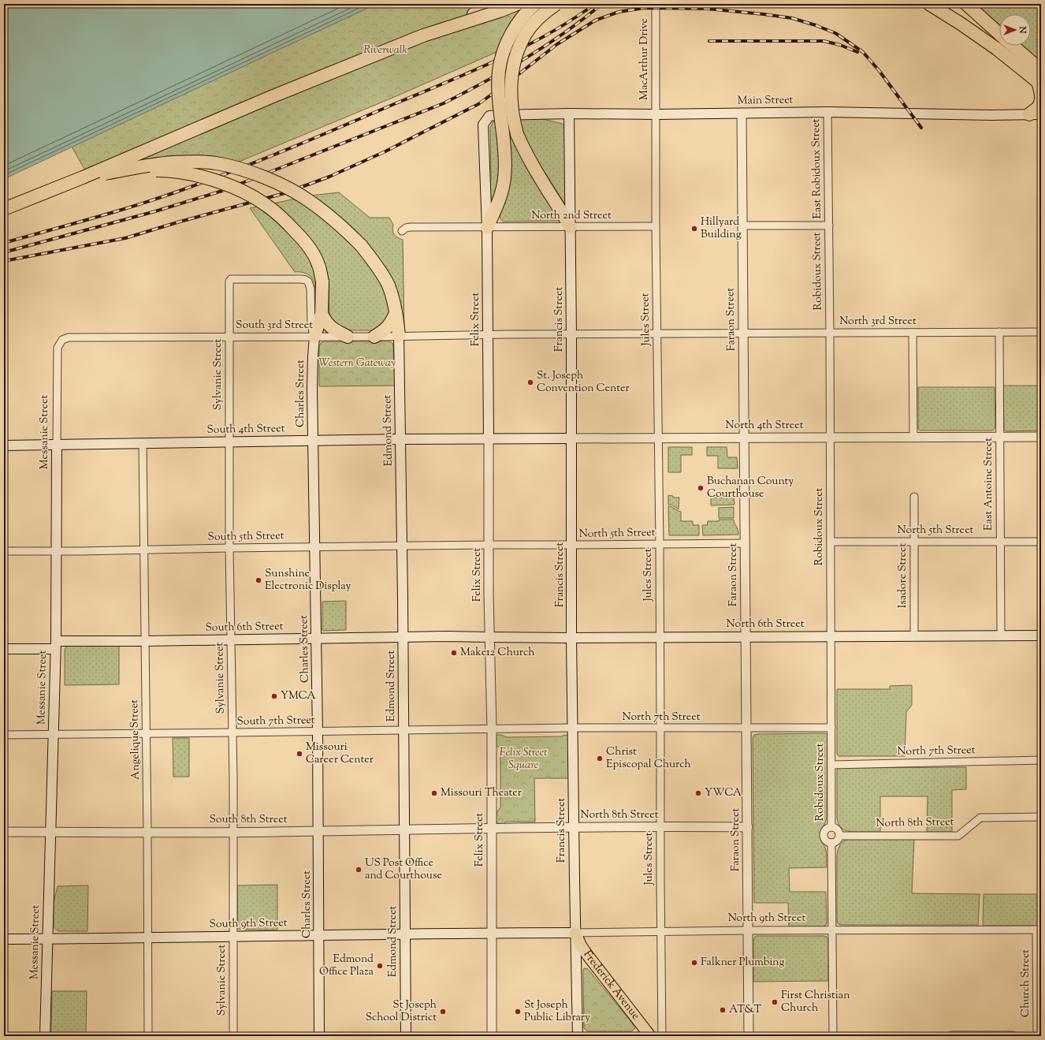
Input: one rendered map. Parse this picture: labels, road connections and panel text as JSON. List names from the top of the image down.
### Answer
{
  "streets": {
    "main road": [
      "Main Street",
      "Felix Street",
      "Francis Street",
      "Charles Street",
      "North 4th Street",
      "South 4th Street",
      "Edmond Street",
      "Messanie Street",
      "North 6th Street",
      "South 6th Street",
      "North 9th Street",
      "South 9th Street",
      "Frederick Avenue"
    ],
    "street": [
      "MacArthur Drive",
      "East Robidoux Street",
      "North 2nd Street",
      "Robidoux Street",
      "Jules Street",
      "Faraon Street",
      "North 3rd Street",
      "South 3rd Street",
      "Sylvanie Street",
      "East Antoine Street",
      "North 5th Street",
      "South 5th Street",
      "Isadore Street",
      "North 7th Street",
      "South 7th Street",
      "Angelique Street",
      "North 8th Street",
      "South 8th Street",
      "Church Street"
    ]
  },
  "crossings": [
    ["MacArthur Drive", "Main Street"],
    ["MacArthur Drive", "Jules Street"],
    ["Main Street", "East Robidoux Street"],
    ["Main Street", "Felix Street"],
    ["Main Street", "Francis Street"],
    ["Main Street", "Jules Street"],
    ["Main Street", "Faraon Street"],
    ["East Robidoux Street", "Robidoux Street"],
    ["North 2nd Street", "Felix Street"],
    ["North 2nd Street", "Francis Street"],
    ["North 2nd Street", "Jules Street"],
    ["Robidoux Street", "North 3rd Street"],
    ["Robidoux Street", "North 4th Street"],
    ["Robidoux Street", "North 5th Street"],
    ["Robidoux Street", "North 6th Street"],
    ["Robidoux Street", "North 7th Street"],
    ["Robidoux Street", "North 8th Street"],
    ["Felix Street", "North 3rd Street"],
    ["Felix Street", "South 3rd Street"],
    ["Felix Street", "North 4th Street"],
    ["Felix Street", "South 4th Street"],
    ["Felix Street", "North 5th Street"],
    ["Felix Street", "South 5th Street"],
    ["Felix Street", "North 6th Street"],
    ["Felix Street", "South 6th Street"],
    ["Felix Street", "North 7th Street"],
    ["Felix Street", "South 7th Street"],
    ["Felix Street", "North 8th Street"],
    ["Felix Street", "South 8th Street"],
    ["Felix Street", "North 9th Street"],
    ["Felix Street", "South 9th Street"],
    ["Francis Street", "North 3rd Street"],
    ["Francis Street", "North 4th Street"],
    ["Francis Street", "North 5th Street"],
    ["Francis Street", "North 6th Street"],
    ["Francis Street", "North 7th Street"],
    ["Francis Street", "North 8th Street"],
    ["Francis Street", "North 9th Street"],
    ["Francis Street", "Frederick Avenue"],
    ["Jules Street", "North 3rd Street"],
    ["Jules Street", "North 4th Street"],
    ["Jules Street", "North 5th Street"],
    ["Jules Street", "North 6th Street"],
    ["Jules Street", "North 7th Street"],
    ["Jules Street", "North 8th Street"],
    ["Jules Street", "North 9th Street"],
    ["Faraon Street", "North 3rd Street"],
    ["Faraon Street", "North 4th Street"],
    ["Faraon Street", "North 5th Street"],
    ["Faraon Street", "North 6th Street"],
    ["Faraon Street", "North 7th Street"],
    ["Faraon Street", "North 8th Street"],
    ["Faraon Street", "North 9th Street"],
    ["North 3rd Street", "South 3rd Street"],
    ["North 3rd Street", "East Antoine Street"],
    ["South 3rd Street", "Sylvanie Street"],
    ["South 3rd Street", "Charles Street"],
    ["South 3rd Street", "Edmond Street"],
    ["South 3rd Street", "Messanie Street"],
    ["Sylvanie Street", "Charles Street"],
    ["Sylvanie Street", "South 4th Street"],
    ["Sylvanie Street", "South 5th Street"],
    ["Sylvanie Street", "South 6th Street"],
    ["Sylvanie Street", "South 7th Street"],
    ["Sylvanie Street", "South 8th Street"],
    ["Sylvanie Street", "South 9th Street"],
    ["Charles Street", "South 4th Street"],
    ["Charles Street", "South 5th Street"],
    ["Charles Street", "South 6th Street"],
    ["Charles Street", "South 7th Street"],
    ["Charles Street", "South 8th Street"],
    ["Charles Street", "South 9th Street"],
    ["North 4th Street", "South 4th Street"],
    ["North 4th Street", "East Antoine Street"],
    ["South 4th Street", "Edmond Street"],
    ["South 4th Street", "Messanie Street"],
    ["South 4th Street", "Angelique Street"],
    ["Edmond Street", "South 5th Street"],
    ["Edmond Street", "South 6th Street"],
    ["Edmond Street", "South 7th Street"],
    ["Edmond Street", "South 8th Street"],
    ["Edmond Street", "South 9th Street"],
    ["Messanie Street", "South 5th Street"],
    ["Messanie Street", "South 6th Street"],
    ["Messanie Street", "South 7th Street"],
    ["Messanie Street", "South 8th Street"],
    ["Messanie Street", "South 9th Street"],
    ["East Antoine Street", "North 5th Street"],
    ["East Antoine Street", "North 6th Street"],
    ["North 5th Street", "South 5th Street"],
    ["North 5th Street", "Isadore Street"],
    ["South 5th Street", "Angelique Street"],
    ["Isadore Street", "North 6th Street"],
    ["North 6th Street", "South 6th Street"],
    ["South 6th Street", "Angelique Street"],
    ["North 7th Street", "South 7th Street"],
    ["South 7th Street", "Angelique Street"],
    ["Angelique Street", "South 8th Street"],
    ["Angelique Street", "South 9th Street"],
    ["North 8th Street", "South 8th Street"],
    ["North 9th Street", "South 9th Street"],
    ["North 9th Street", "Church Street"],
    ["North 9th Street", "Frederick Avenue"]
  ],
  "parks": ["Riverwalk", "Western Gateway", "Felix Street Square"],
  "places": [
    "Hillyard Building",
    "St. Joseph Convention Center",
    "Buchanan County Courthouse",
    "Sunshine Electronic Display",
    "Make12 Church",
    "YMCA",
    "Missouri Career Center",
    "Christ Episcopal Church",
    "Missouri Theater",
    "YWCA",
    "US Post Office and Courthouse",
    "Falkner Plumbing",
    "Edmond Office Plaza",
    "First Christian Church",
    "AT&T",
    "St Joseph School District",
    "St Joseph Public Library"
  ],
  "north": "right"
}
